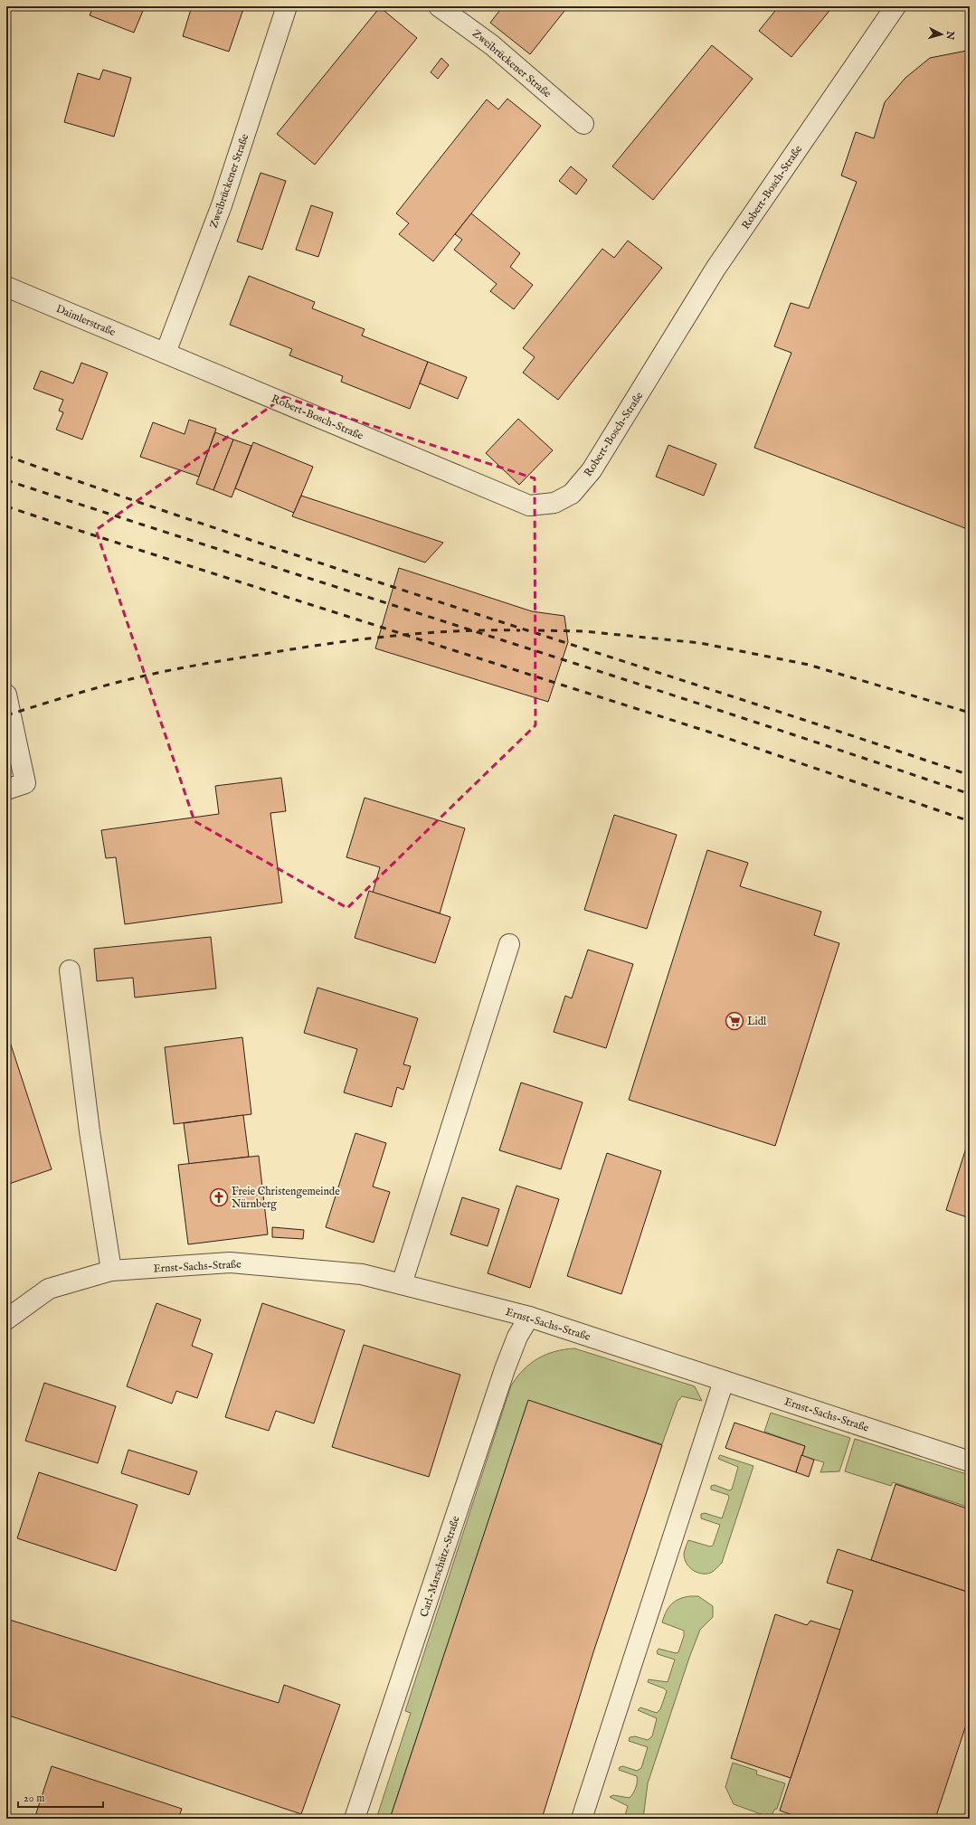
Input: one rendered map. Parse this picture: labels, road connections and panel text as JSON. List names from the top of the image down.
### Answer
{
  "streets": {
    "street": [
      "Zweibrückener Straße",
      "Robert-Bosch-Straße",
      "Daimlerstraße",
      "Ernst-Sachs-Straße",
      "Carl-Marschütz-Straße"
    ]
  },
  "crossings": [
    ["Zweibrückener Straße", "Robert-Bosch-Straße"],
    ["Zweibrückener Straße", "Daimlerstraße"],
    ["Robert-Bosch-Straße", "Daimlerstraße"],
    ["Ernst-Sachs-Straße", "Carl-Marschütz-Straße"]
  ],
  "places": {
    "supermarket": ["Lidl"],
    "church": ["Freie Christengemeinde Nürnberg"]
  },
  "scale_bar": "20 m",
  "north": "right"
}
